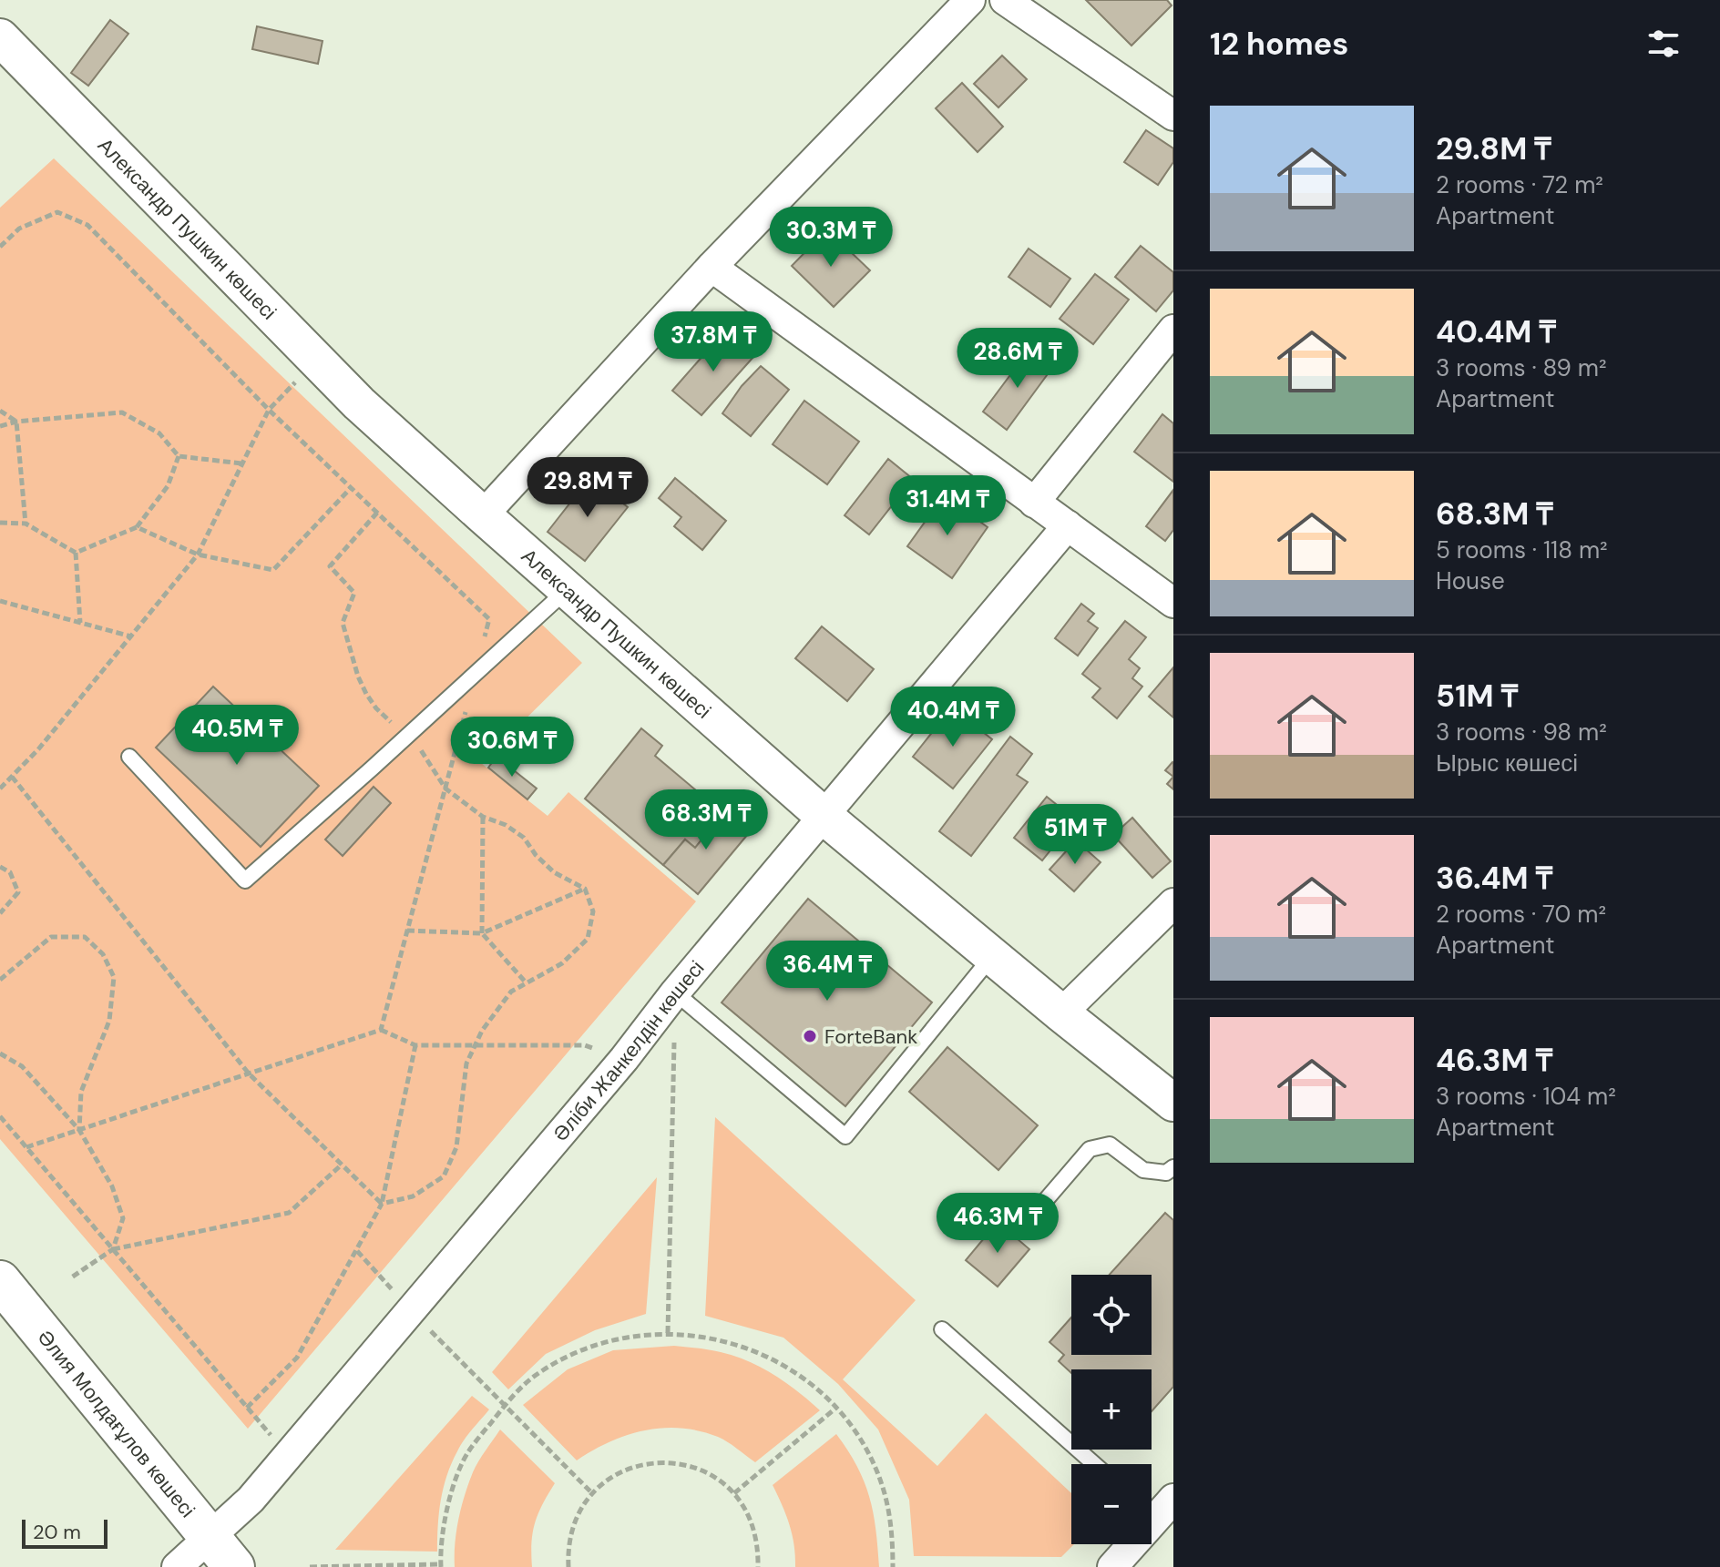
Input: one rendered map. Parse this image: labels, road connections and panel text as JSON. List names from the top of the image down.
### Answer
{
  "streets": {
    "main road": ["Әлия Молдағұлов көшесі"],
    "street": ["Александр Пушкин көшесі", "Әліби Жанкелдін көшесі"]
  },
  "crossings": [
    ["Александр Пушкин көшесі", "Әліби Жанкелдін көшесі"],
    ["Әліби Жанкелдін көшесі", "Әлия Молдағұлов көшесі"]
  ],
  "places": ["ForteBank"],
  "scale_bar": "20 m",
  "page": {
    "heading": "12 homes",
    "list": [
      {
        "name": "29.8M ₸",
        "note": "2 rooms · 72 m² · Apartment"
      },
      {
        "name": "40.4M ₸",
        "note": "3 rooms · 89 m² · Apartment"
      },
      {
        "name": "68.3M ₸",
        "note": "5 rooms · 118 m² · House"
      },
      {
        "name": "51M ₸",
        "note": "3 rooms · 98 m² · Ырыс көшесі"
      },
      {
        "name": "36.4M ₸",
        "note": "2 rooms · 70 m² · Apartment"
      },
      {
        "name": "46.3M ₸",
        "note": "3 rooms · 104 m² · Apartment"
      }
    ],
    "price": [
      "30.3M ₸",
      "37.8M ₸",
      "28.6M ₸",
      "29.8M ₸",
      "31.4M ₸",
      "40.4M ₸",
      "40.5M ₸",
      "30.6M ₸",
      "68.3M ₸",
      "51M ₸",
      "36.4M ₸",
      "46.3M ₸"
    ],
    "map_buttons": ["+", "−"],
    "scale": "20 m"
  }
}
